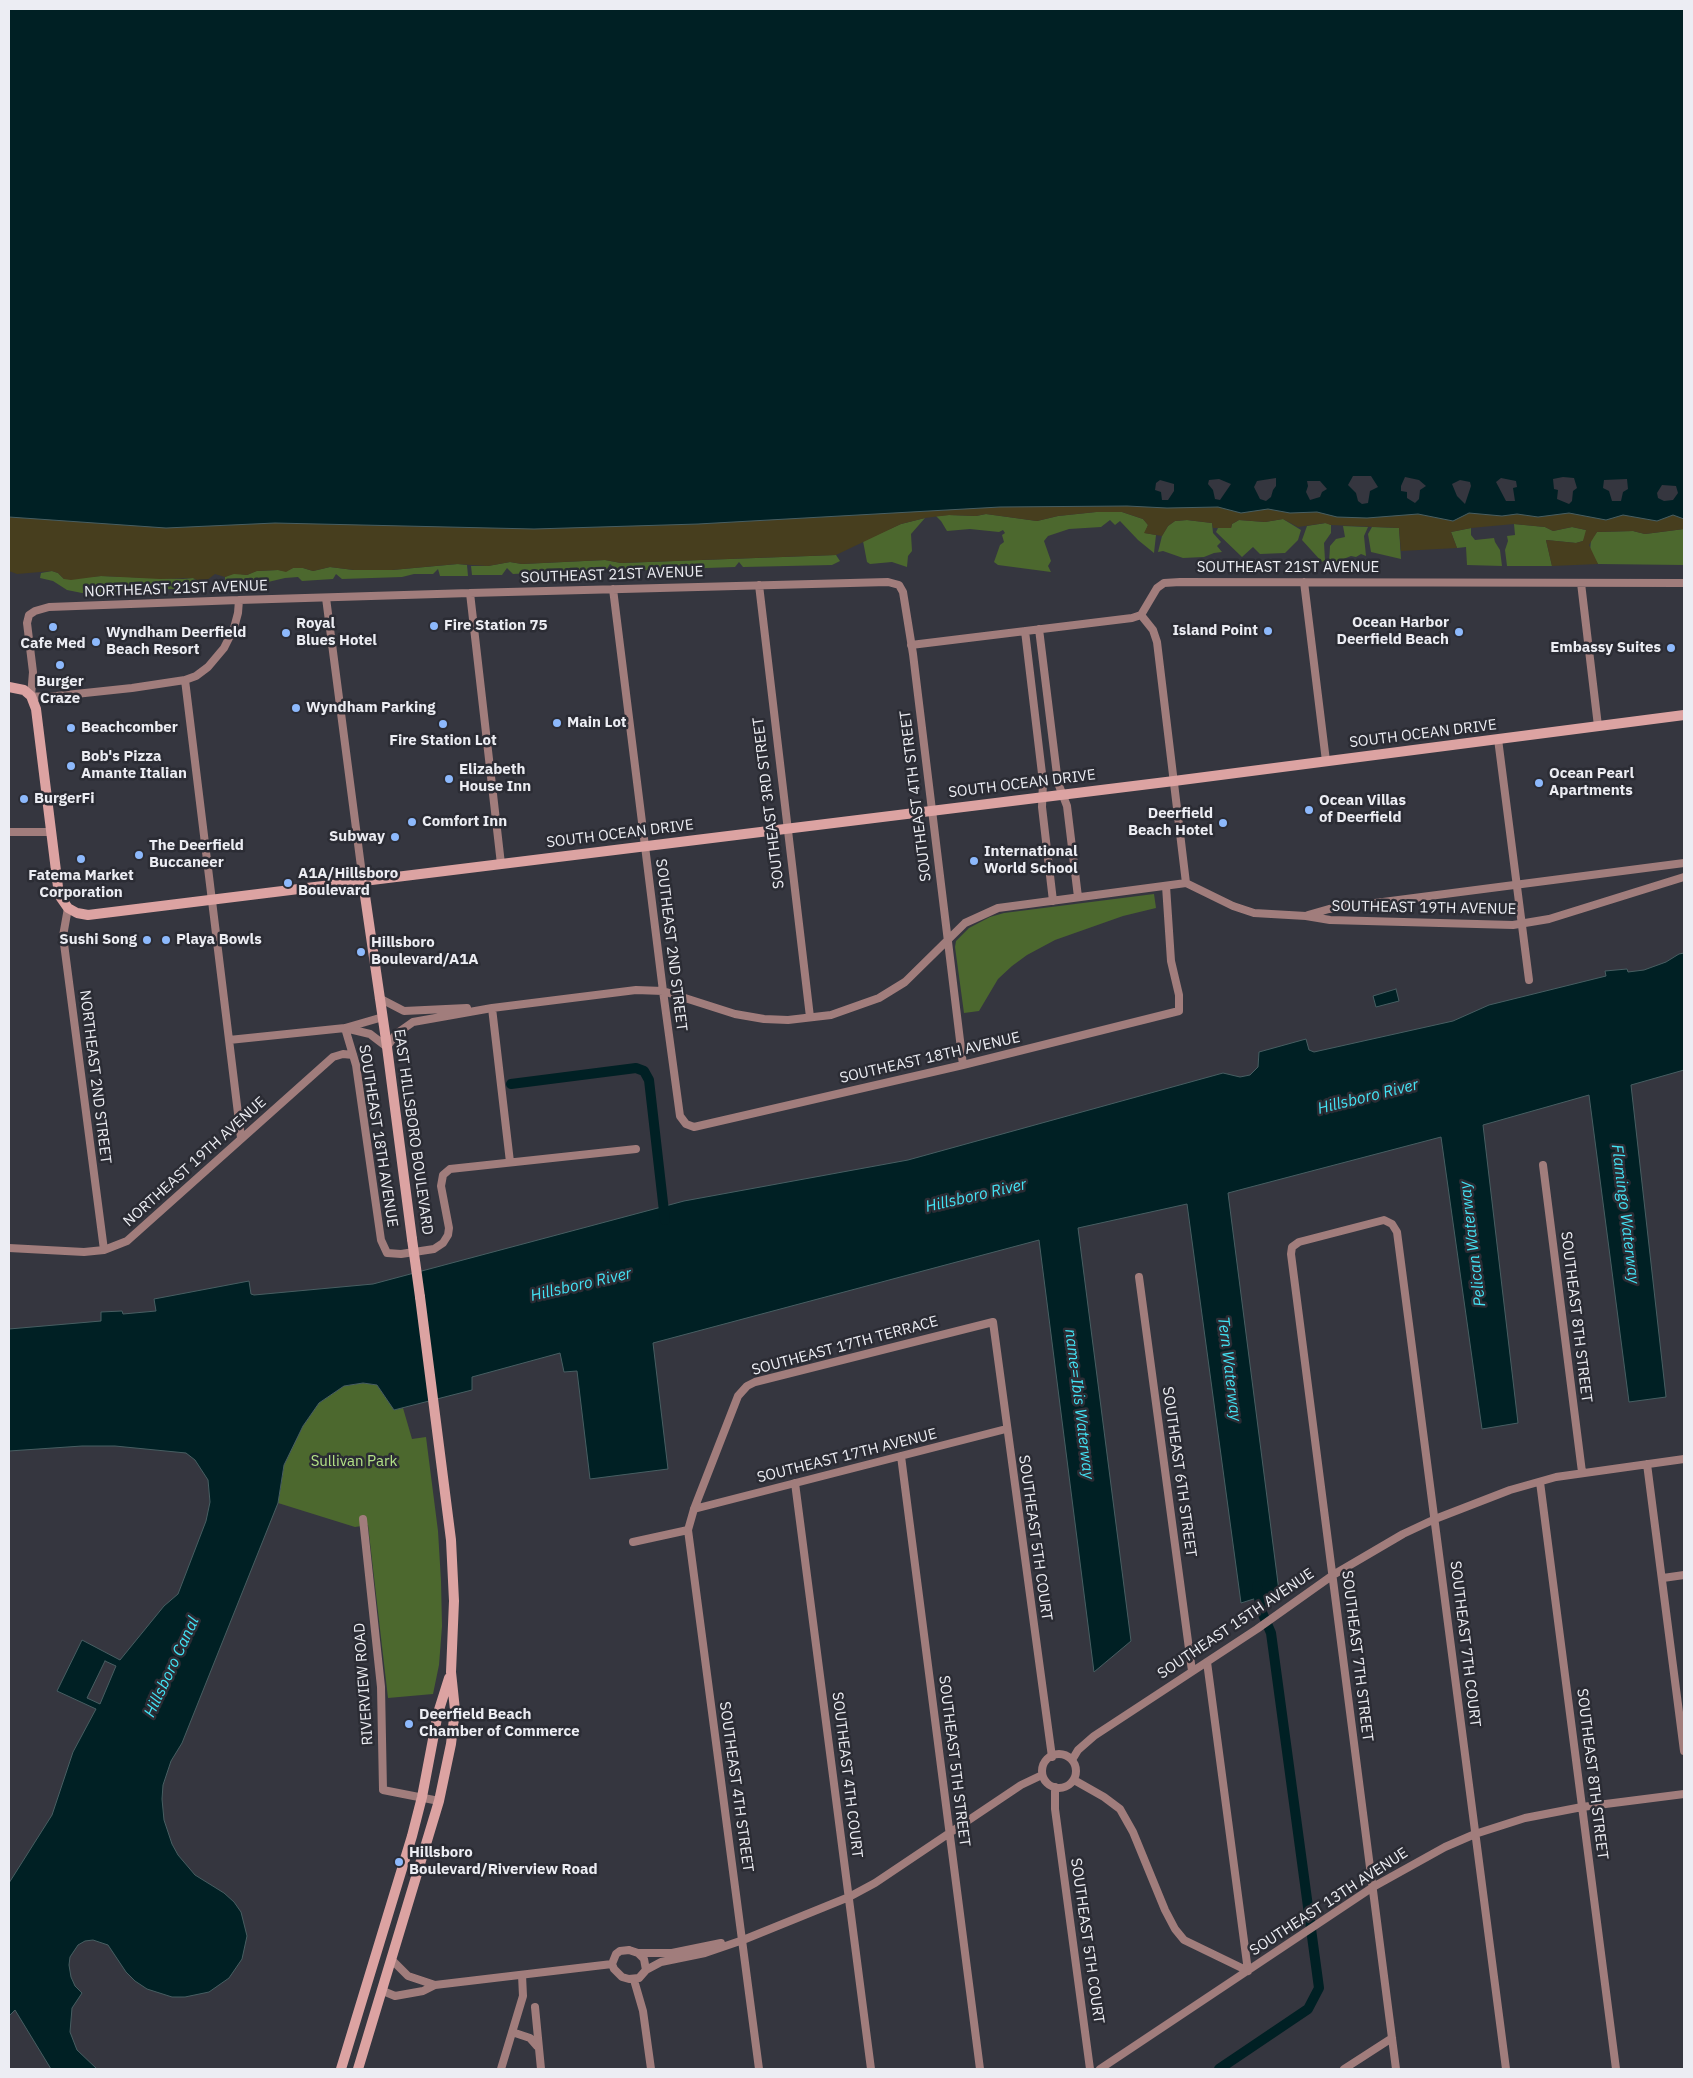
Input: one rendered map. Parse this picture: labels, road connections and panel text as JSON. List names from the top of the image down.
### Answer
{
  "streets": {
    "main road": ["SOUTH OCEAN DRIVE", "EAST HILLSBORO BOULEVARD"],
    "street": [
      "SOUTHEAST 21ST AVENUE",
      "NORTHEAST 21ST AVENUE",
      "SOUTHEAST 4TH STREET",
      "SOUTHEAST 3RD STREET",
      "SOUTHEAST 19TH AVENUE",
      "SOUTHEAST 2ND STREET",
      "SOUTHEAST 18TH AVENUE",
      "NORTHEAST 2ND STREET",
      "NORTHEAST 19TH AVENUE",
      "SOUTHEAST 8TH STREET",
      "SOUTHEAST 17TH TERRACE",
      "SOUTHEAST 17TH AVENUE",
      "SOUTHEAST 6TH STREET",
      "SOUTHEAST 5TH COURT",
      "SOUTHEAST 15TH AVENUE",
      "SOUTHEAST 7TH COURT",
      "SOUTHEAST 7TH STREET",
      "RIVERVIEW ROAD",
      "SOUTHEAST 5TH STREET",
      "SOUTHEAST 4TH COURT",
      "SOUTHEAST 13TH AVENUE"
    ]
  },
  "crossings": [
    ["SOUTHEAST 21ST AVENUE", "NORTHEAST 21ST AVENUE"],
    ["SOUTHEAST 21ST AVENUE", "SOUTHEAST 4TH STREET"],
    ["SOUTHEAST 21ST AVENUE", "SOUTHEAST 3RD STREET"],
    ["SOUTHEAST 21ST AVENUE", "SOUTHEAST 2ND STREET"],
    ["SOUTHEAST 21ST AVENUE", "EAST HILLSBORO BOULEVARD"],
    ["NORTHEAST 21ST AVENUE", "EAST HILLSBORO BOULEVARD"],
    ["SOUTH OCEAN DRIVE", "SOUTHEAST 4TH STREET"],
    ["SOUTH OCEAN DRIVE", "SOUTHEAST 3RD STREET"],
    ["SOUTH OCEAN DRIVE", "SOUTHEAST 2ND STREET"],
    ["SOUTH OCEAN DRIVE", "NORTHEAST 2ND STREET"],
    ["SOUTH OCEAN DRIVE", "EAST HILLSBORO BOULEVARD"],
    ["SOUTHEAST 4TH STREET", "SOUTHEAST 18TH AVENUE"],
    ["SOUTHEAST 4TH STREET", "SOUTHEAST 17TH TERRACE"],
    ["SOUTHEAST 4TH STREET", "SOUTHEAST 17TH AVENUE"],
    ["SOUTHEAST 2ND STREET", "SOUTHEAST 18TH AVENUE"],
    ["SOUTHEAST 18TH AVENUE", "NORTHEAST 19TH AVENUE"],
    ["NORTHEAST 2ND STREET", "NORTHEAST 19TH AVENUE"],
    ["EAST HILLSBORO BOULEVARD", "RIVERVIEW ROAD"],
    ["SOUTHEAST 8TH STREET", "SOUTHEAST 15TH AVENUE"],
    ["SOUTHEAST 8TH STREET", "SOUTHEAST 13TH AVENUE"],
    ["SOUTHEAST 17TH TERRACE", "SOUTHEAST 17TH AVENUE"],
    ["SOUTHEAST 17TH TERRACE", "SOUTHEAST 5TH COURT"],
    ["SOUTHEAST 17TH AVENUE", "SOUTHEAST 5TH COURT"],
    ["SOUTHEAST 17TH AVENUE", "SOUTHEAST 5TH STREET"],
    ["SOUTHEAST 17TH AVENUE", "SOUTHEAST 4TH COURT"],
    ["SOUTHEAST 6TH STREET", "SOUTHEAST 15TH AVENUE"],
    ["SOUTHEAST 5TH COURT", "SOUTHEAST 15TH AVENUE"],
    ["SOUTHEAST 15TH AVENUE", "SOUTHEAST 7TH COURT"],
    ["SOUTHEAST 15TH AVENUE", "SOUTHEAST 7TH STREET"],
    ["SOUTHEAST 7TH COURT", "SOUTHEAST 7TH STREET"],
    ["SOUTHEAST 7TH COURT", "SOUTHEAST 13TH AVENUE"],
    ["SOUTHEAST 7TH STREET", "SOUTHEAST 13TH AVENUE"]
  ],
  "water": [
    "Hillsboro River",
    "Flamingo Waterway",
    "Pelican Waterway",
    "Tern Waterway",
    "name=Ibis Waterway",
    "Hillsboro Canal"
  ],
  "parks": ["Sullivan Park"],
  "places": [
    "Fire Station 75",
    "Cafe Med",
    "Island Point",
    "Ocean Harbor Deerfield Beach",
    "Royal Blues Hotel",
    "Wyndham Deerfield Beach Resort",
    "Embassy Suites",
    "Burger Craze",
    "Wyndham Parking",
    "Main Lot",
    "Fire Station Lot",
    "Beachcomber",
    "Bob's Pizza Amante Italian",
    "Elizabeth House Inn",
    "Ocean Pearl Apartments",
    "BurgerFi",
    "Ocean Villas of Deerfield",
    "Comfort Inn",
    "Deerfield Beach Hotel",
    "Subway",
    "The Deerfield Buccaneer",
    "Fatema Market Corporation",
    "International World School",
    "A1A/Hillsboro Boulevard",
    "Sushi Song",
    "Playa Bowls",
    "Hillsboro Boulevard/A1A",
    "Deerfield Beach Chamber of Commerce",
    "Hillsboro Boulevard/Riverview Road"
  ]
}
